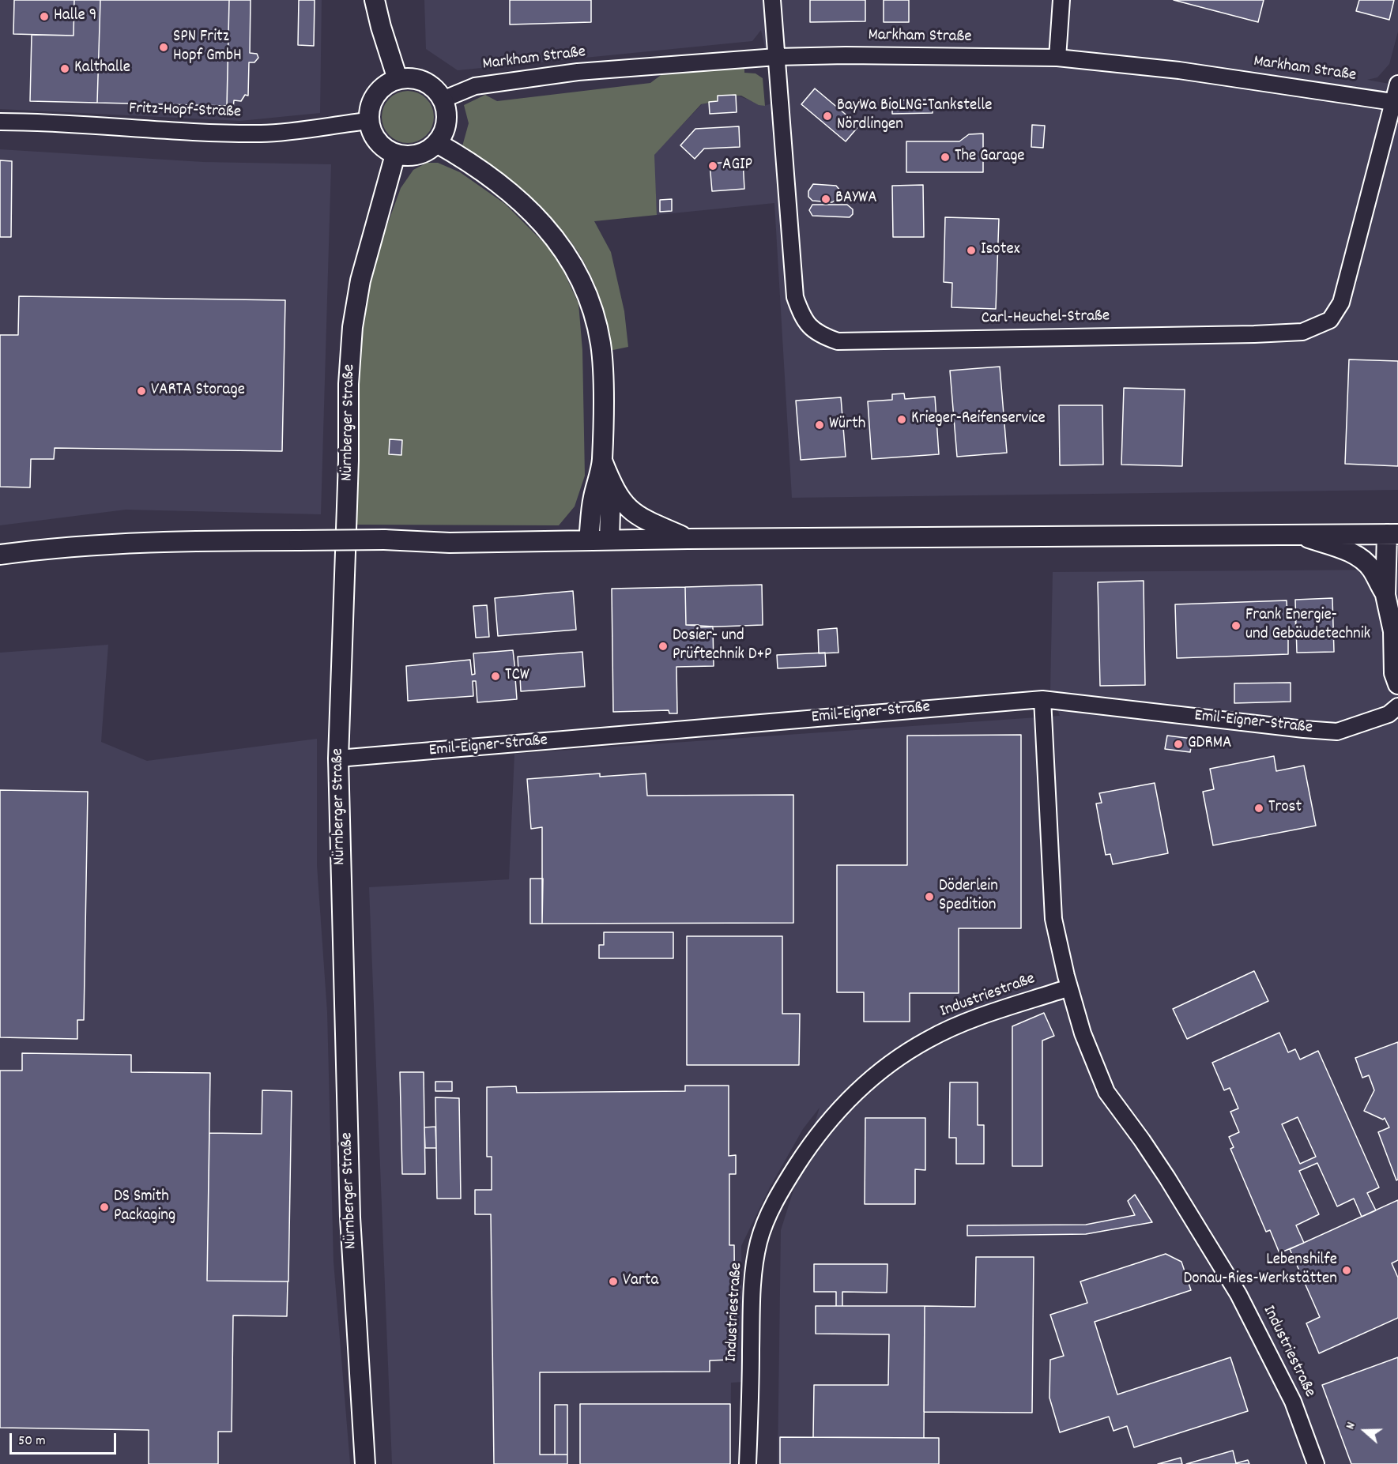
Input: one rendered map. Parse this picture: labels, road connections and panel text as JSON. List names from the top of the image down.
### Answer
{
  "streets": {
    "main road": ["Nürnberger Straße"],
    "street": [
      "Markham Straße",
      "Fritz-Hopf-Straße",
      "Carl-Heuchel-Straße",
      "Emil-Eigner-Straße",
      "Industriestraße"
    ]
  },
  "crossings": [
    ["Markham Straße", "Fritz-Hopf-Straße"],
    ["Markham Straße", "Carl-Heuchel-Straße"],
    ["Markham Straße", "Nürnberger Straße"],
    ["Fritz-Hopf-Straße", "Nürnberger Straße"],
    ["Nürnberger Straße", "Emil-Eigner-Straße"],
    ["Emil-Eigner-Straße", "Industriestraße"]
  ],
  "places": [
    "Halle 9",
    "SPN Fritz Hopf GmbH",
    "Kalthalle",
    "BayWa BioLNG-Tankstelle Nördlingen",
    "The Garage",
    "AGIP",
    "BAYWA",
    "Isotex",
    "VARTA Storage",
    "Krieger-Reifenservice",
    "Würth",
    "Frank Energie- und Gebäudetechnik",
    "Dosier- und Prüftechnik D+P",
    "TCW",
    "GDRMA",
    "Trost",
    "Döderlein Spedition",
    "DS Smith Packaging",
    "Lebenshilfe Donau-Ries-Werkstätten",
    "Varta"
  ],
  "scale_bar": "50 m",
  "north": "left"
}
